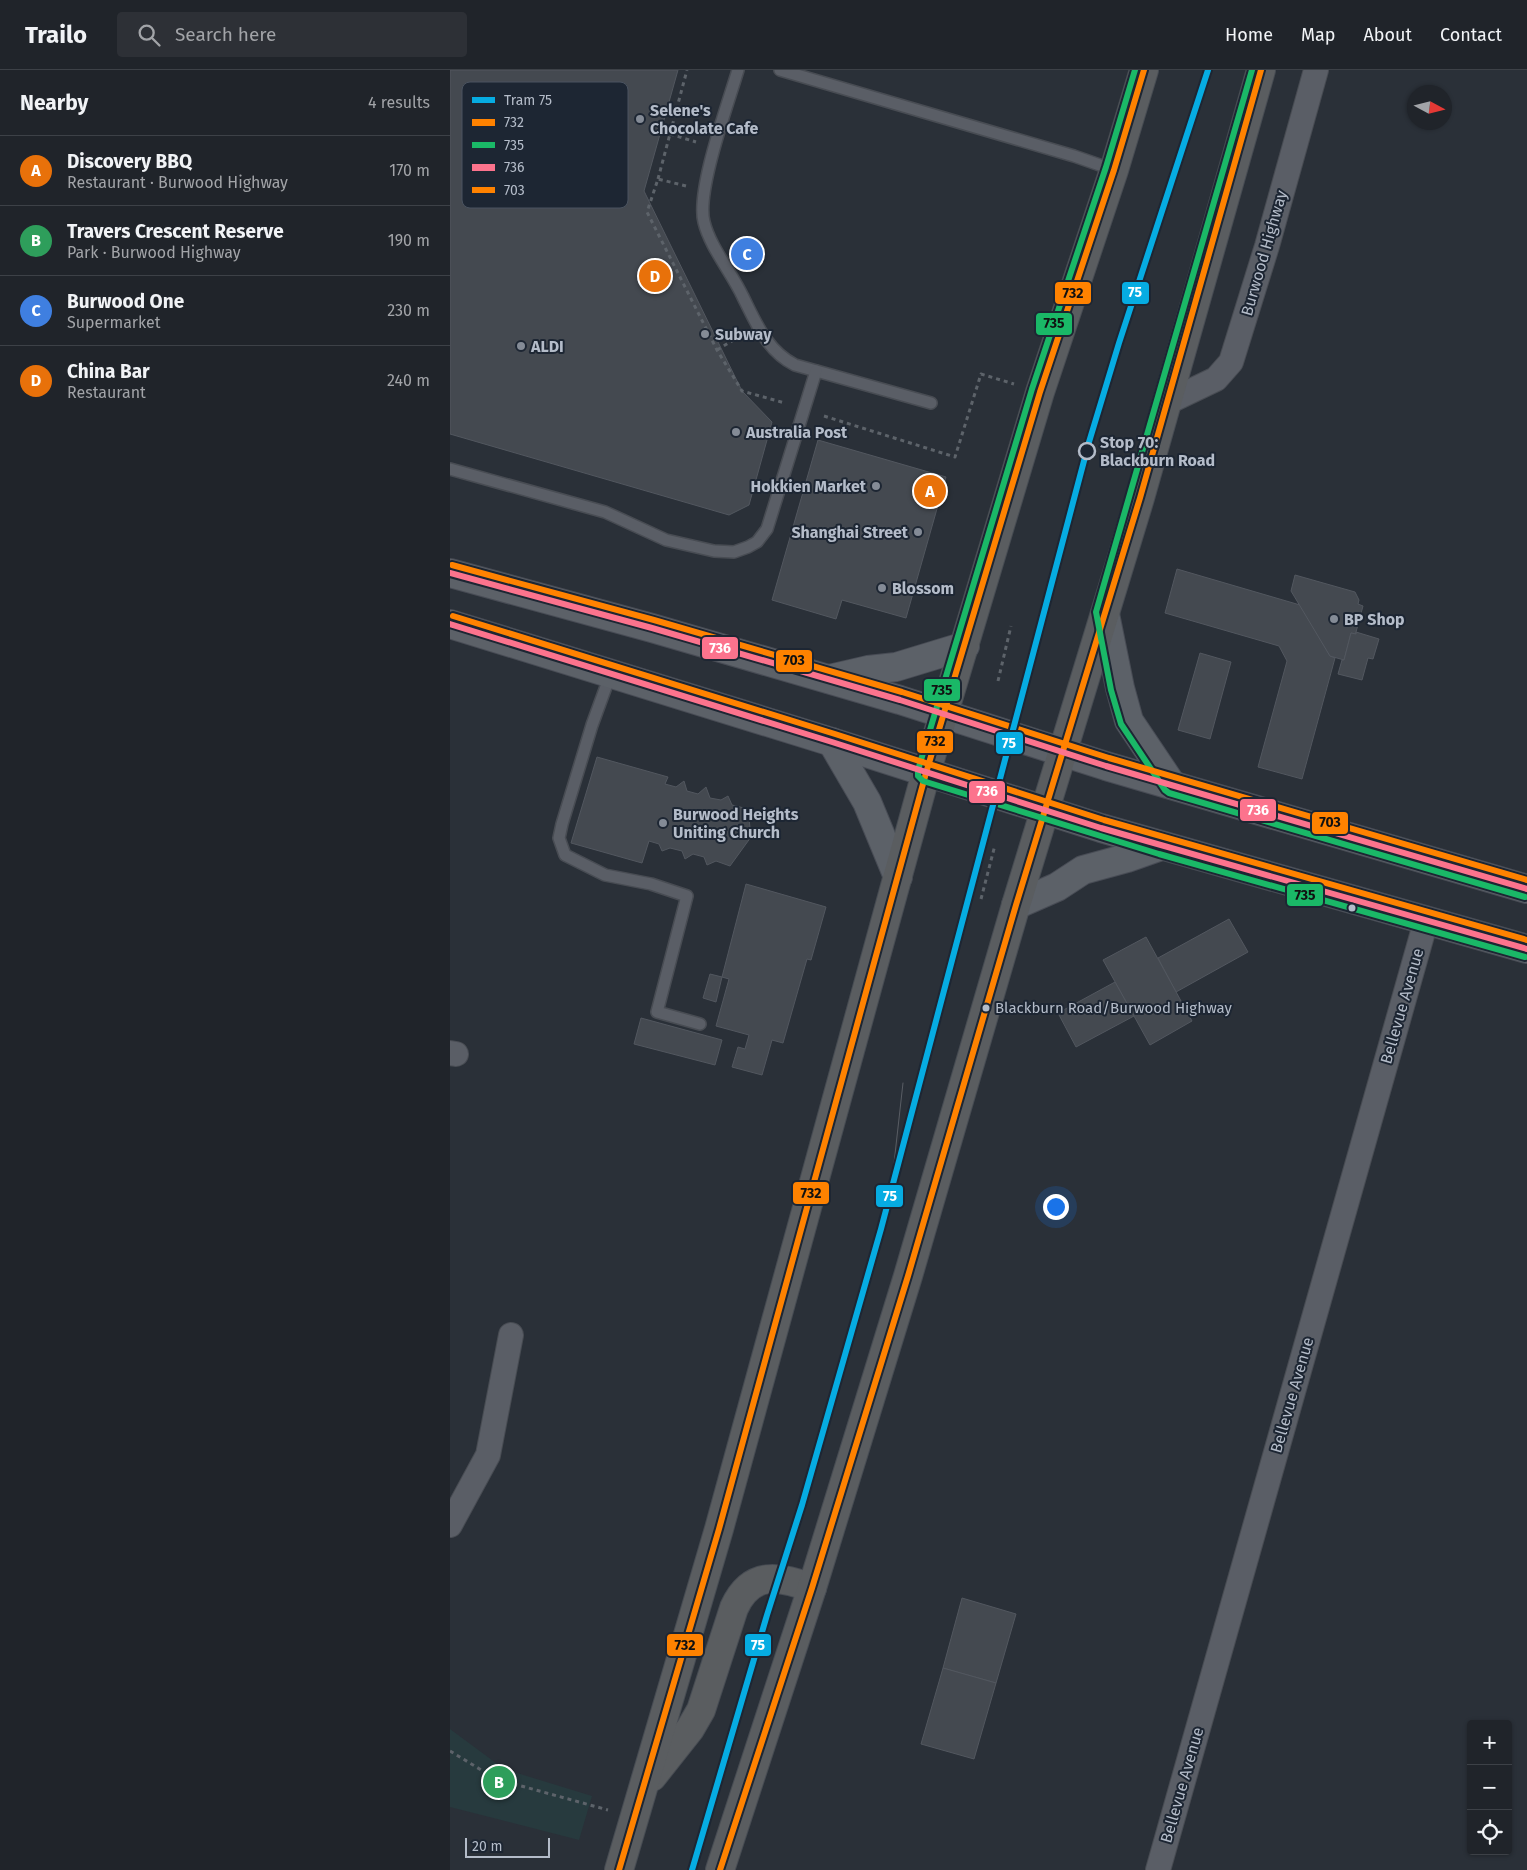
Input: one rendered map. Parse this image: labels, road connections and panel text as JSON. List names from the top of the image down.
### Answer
{
  "streets": {
    "street": ["Burwood Highway", "Bellevue Avenue"]
  },
  "places": [
    "Selene's Chocolate Cafe",
    "Subway",
    "ALDI",
    "Australia Post",
    "Stop 70: Blackburn Road",
    "Hokkien Market",
    "Shanghai Street",
    "Blossom",
    "BP Shop",
    "Burwood Heights Uniting Church",
    "Blackburn Road/Burwood Highway"
  ],
  "lines": [
    "tram line 75",
    "transit line 732",
    "transit line 735",
    "transit line 703",
    "transit line 736"
  ],
  "legend": [
    "Tram 75",
    "732",
    "735",
    "736",
    "703"
  ],
  "scale_bar": "20 m",
  "north": "right",
  "page": {
    "header": "Trailo",
    "search": "Search here",
    "nav": [
      "Home",
      "Map",
      "About",
      "Contact"
    ],
    "heading": ["Nearby", "4 results"],
    "list": [
      {
        "mark": "A",
        "name": "Discovery BBQ",
        "note": "Restaurant · Burwood Highway",
        "value": "170 m"
      },
      {
        "mark": "B",
        "name": "Travers Crescent Reserve",
        "note": "Park · Burwood Highway",
        "value": "190 m"
      },
      {
        "mark": "C",
        "name": "Burwood One",
        "note": "Supermarket",
        "value": "230 m"
      },
      {
        "mark": "D",
        "name": "China Bar",
        "note": "Restaurant",
        "value": "240 m"
      }
    ],
    "pins": [
      "C",
      "D",
      "A",
      "B"
    ],
    "map_buttons": ["+", "−"],
    "scale": "20 m"
  }
}
